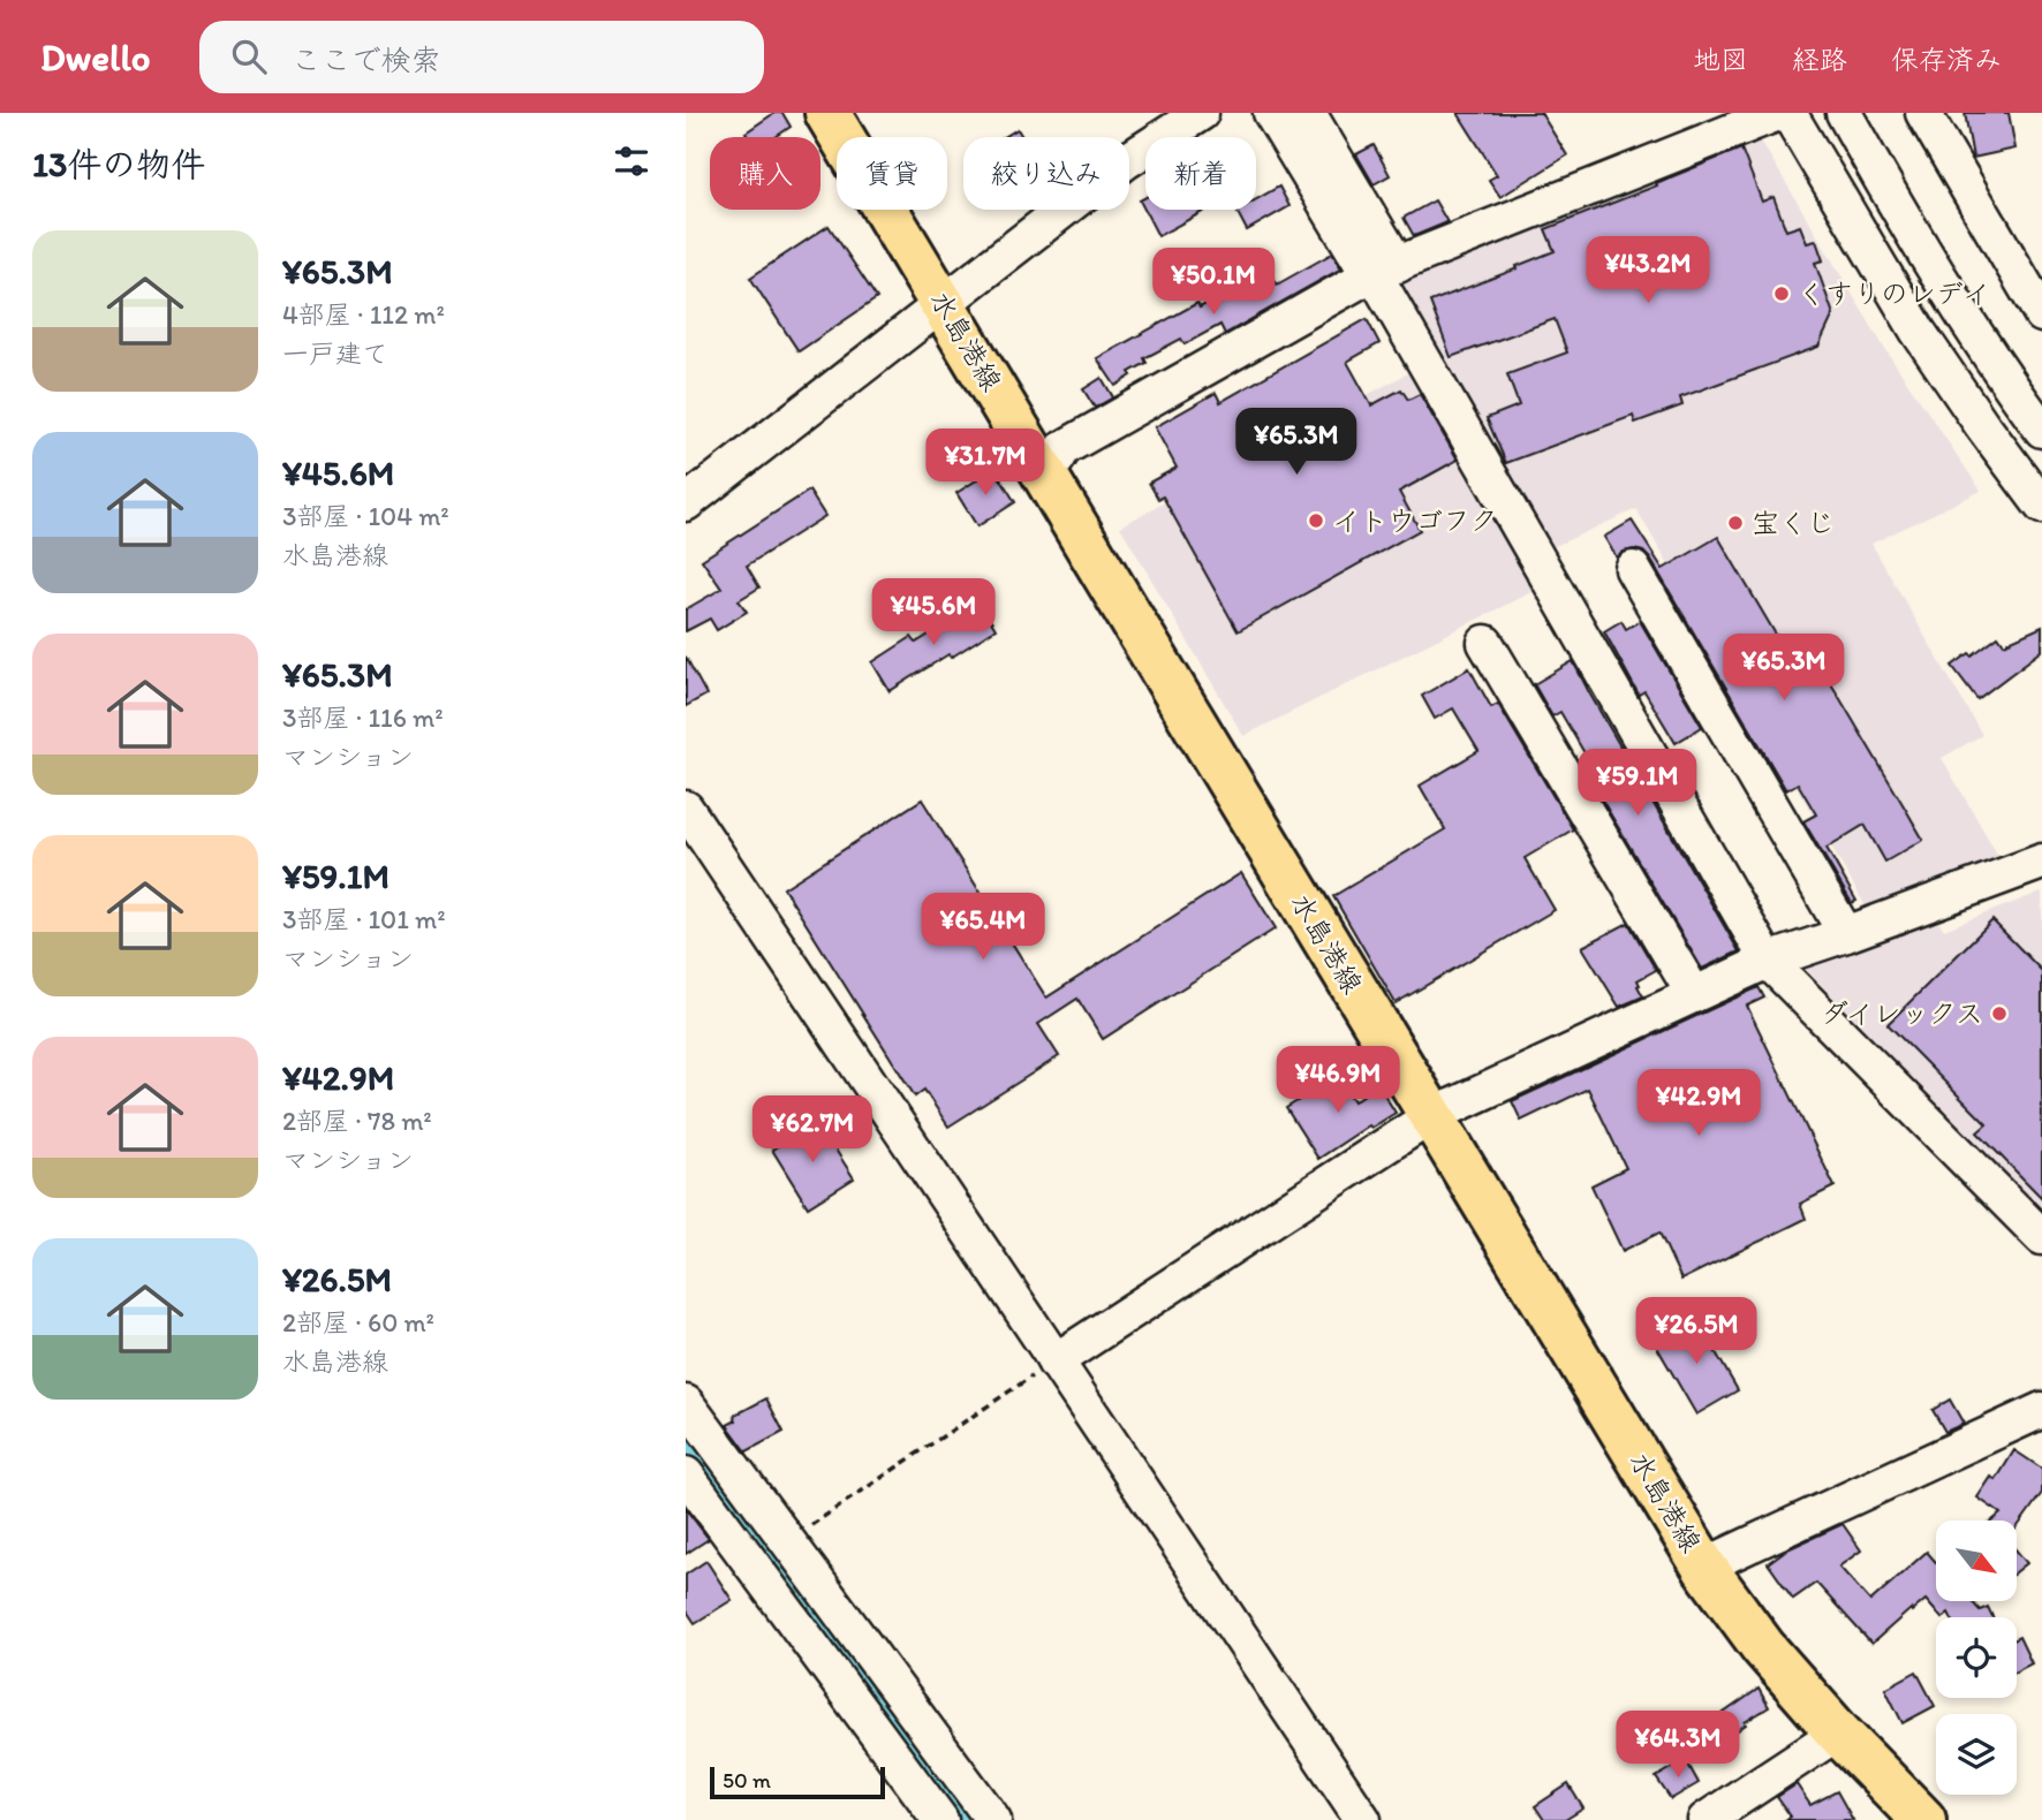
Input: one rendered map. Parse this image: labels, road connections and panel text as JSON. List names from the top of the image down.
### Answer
{
  "streets": {
    "main road": ["水島港線"]
  },
  "places": [
    "くすりのレデイ",
    "イトウゴフク",
    "宝くじ",
    "ダイレックス"
  ],
  "scale_bar": "50 m",
  "north": "bottom right",
  "page": {
    "header": "Dwello",
    "search": "ここで検索",
    "nav": ["地図", "経路", "保存済み"],
    "heading": "13件の物件",
    "chip": [
      "購入",
      "賃貸",
      "絞り込み",
      "新着"
    ],
    "list": [
      {
        "name": "¥65.3M",
        "note": "4部屋 · 112 m² · 一戸建て"
      },
      {
        "name": "¥45.6M",
        "note": "3部屋 · 104 m² · 水島港線"
      },
      {
        "name": "¥65.3M",
        "note": "3部屋 · 116 m² · マンション"
      },
      {
        "name": "¥59.1M",
        "note": "3部屋 · 101 m² · マンション"
      },
      {
        "name": "¥42.9M",
        "note": "2部屋 · 78 m² · マンション"
      },
      {
        "name": "¥26.5M",
        "note": "2部屋 · 60 m² · 水島港線"
      }
    ],
    "price": [
      "¥43.2M",
      "¥50.1M",
      "¥65.3M",
      "¥31.7M",
      "¥45.6M",
      "¥65.3M",
      "¥59.1M",
      "¥65.4M",
      "¥46.9M",
      "¥42.9M",
      "¥62.7M",
      "¥26.5M",
      "¥64.3M"
    ],
    "scale": "50 m"
  }
}
